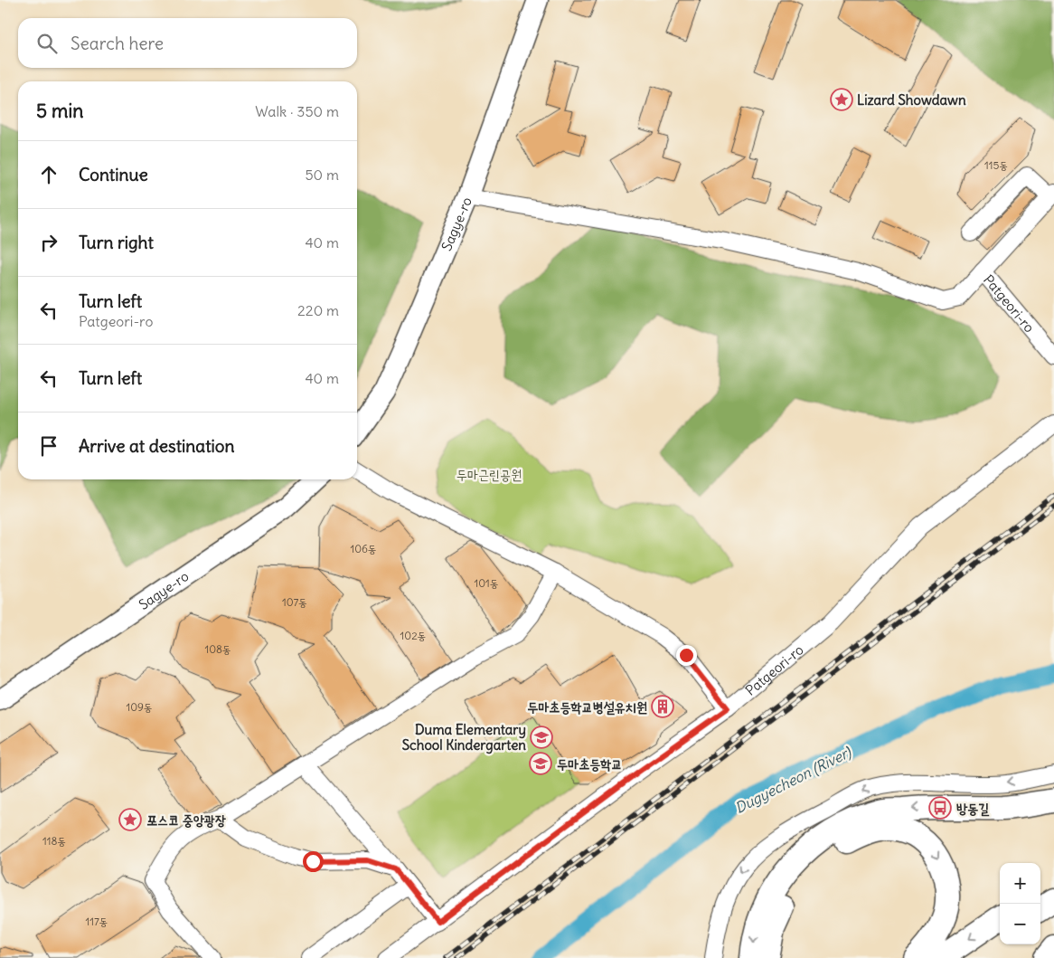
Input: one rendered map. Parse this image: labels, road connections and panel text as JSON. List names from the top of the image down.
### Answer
{
  "streets": {
    "main road": ["Sagye-ro"],
    "street": ["Patgeori-ro"]
  },
  "water": ["Dugyecheon (River)"],
  "parks": ["두마근린공원"],
  "places": {
    "place": ["Lizard Showdawn", "포스코 중앙광장"],
    "building": ["두마초등학교병설유치원"],
    "school or university": ["Duma Elementary School Kindergarten", "두마초등학교"],
    "bus stop": ["방동길"]
  },
  "house_numbers": [
    "115동",
    "106동",
    "101동",
    "107동",
    "102동",
    "108동",
    "109동",
    "118동",
    "117동"
  ],
  "page": {
    "search": "Search here",
    "heading": ["5 min", "Walk · 350 m"],
    "list": [
      ["Continue", "50 m"],
      ["Turn right", "40 m"],
      ["Turn left", "Patgeori-ro", "220 m"],
      ["Turn left", "40 m"],
      "Arrive at destination"
    ],
    "map_buttons": ["+", "−"]
  }
}
